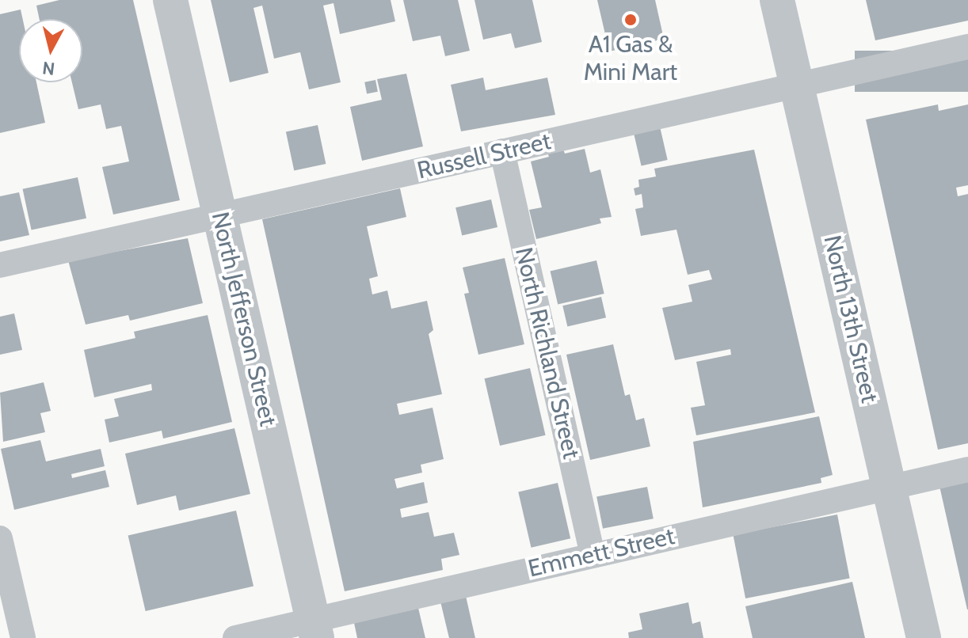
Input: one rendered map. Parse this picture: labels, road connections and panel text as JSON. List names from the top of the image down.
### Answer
{
  "streets": {
    "street": ["North Jefferson Street", "North 13th Street"],
    "lane": ["Russell Street", "North Richland Street", "Emmett Street"]
  },
  "crossings": [
    ["Russell Street", "North Jefferson Street"],
    ["Russell Street", "North 13th Street"],
    ["Russell Street", "North Richland Street"],
    ["North Jefferson Street", "Emmett Street"],
    ["North 13th Street", "Emmett Street"],
    ["North Richland Street", "Emmett Street"]
  ],
  "places": ["A1 Gas & Mini Mart"],
  "north": "bottom"
}
